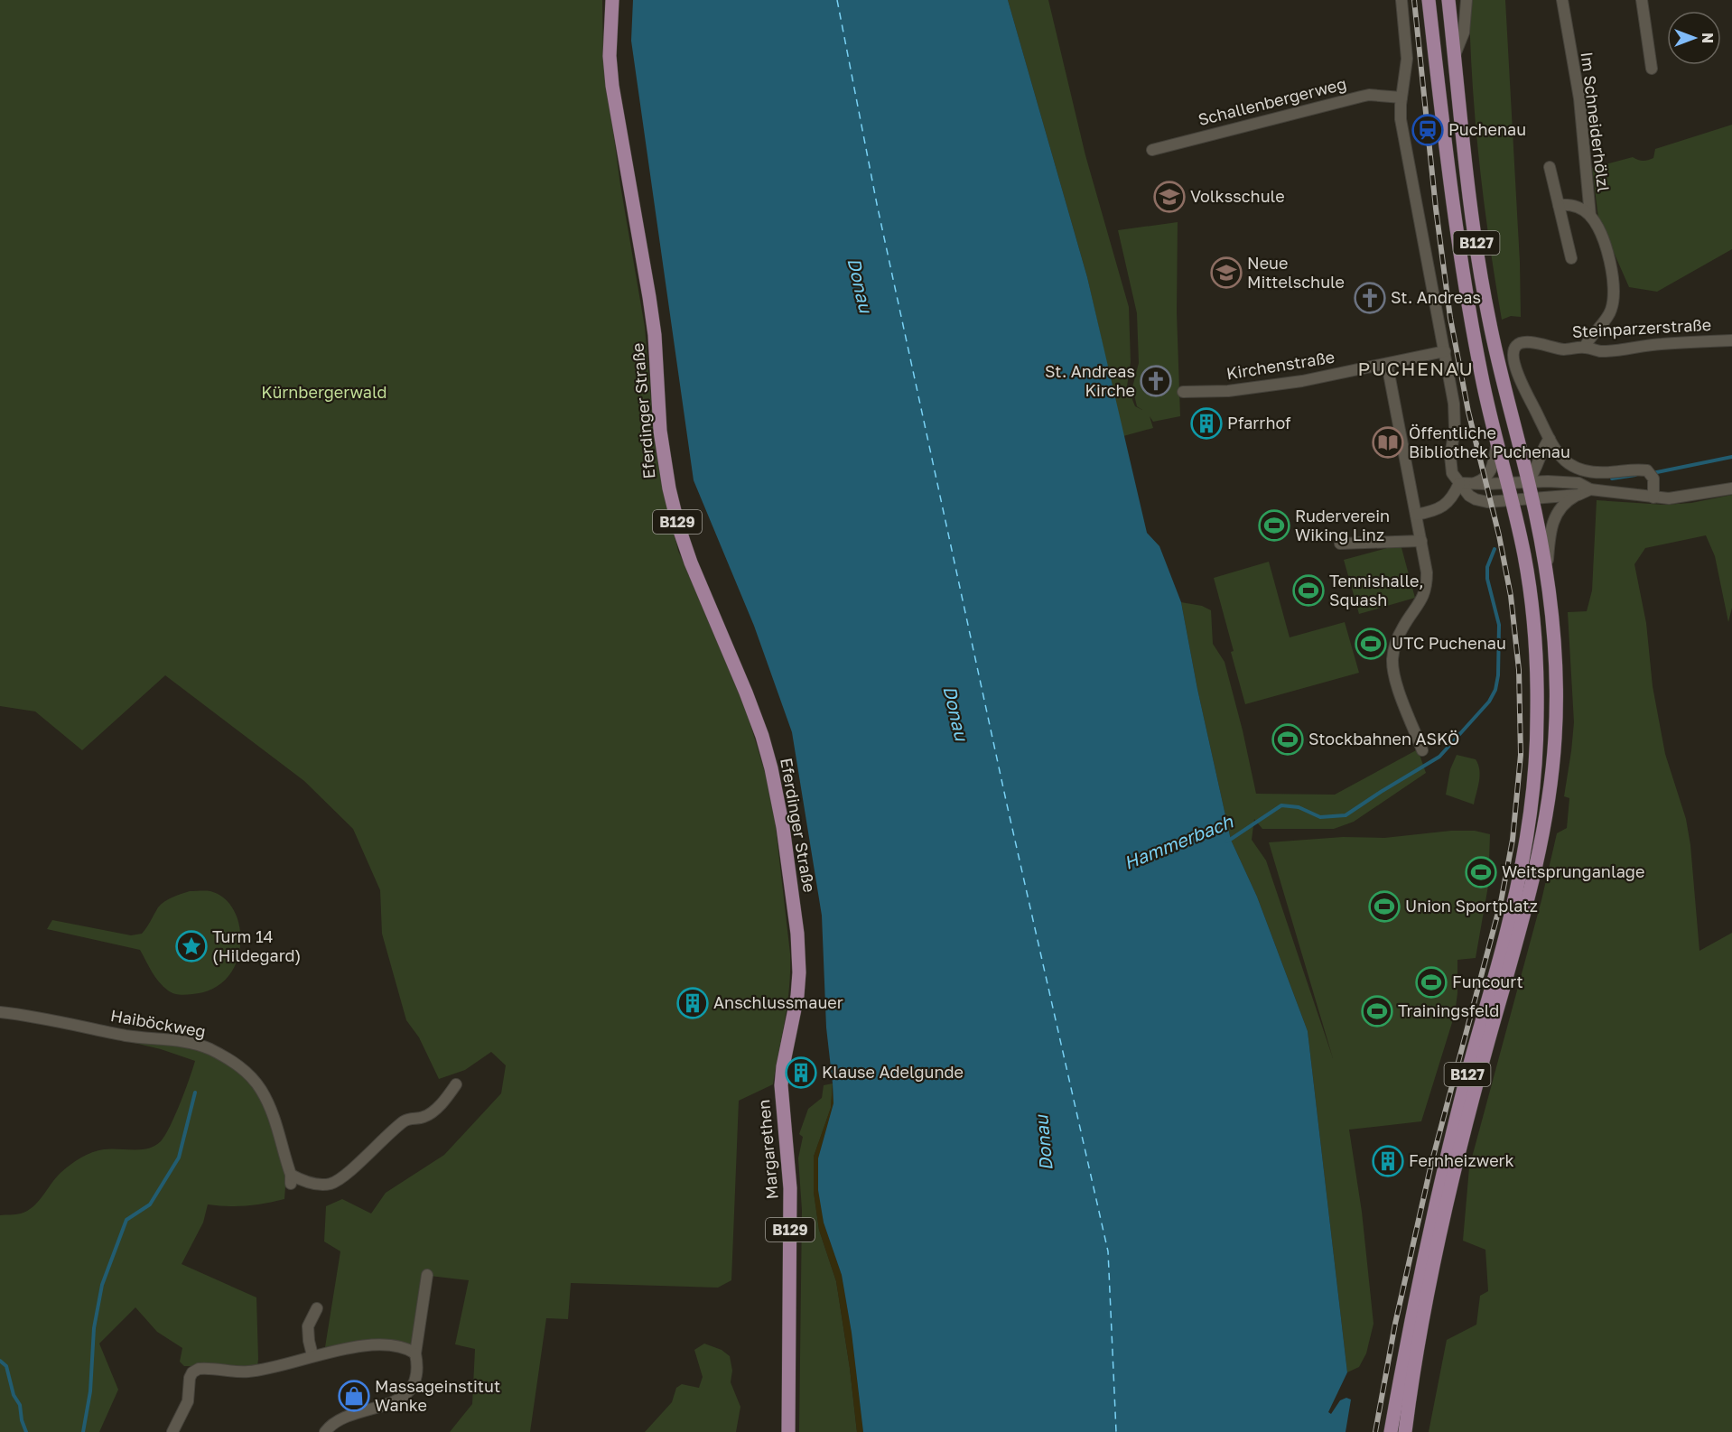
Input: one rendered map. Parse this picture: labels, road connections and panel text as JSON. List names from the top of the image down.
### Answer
{
  "streets": {
    "main road": [
      "B127",
      "Eferdinger Straße",
      "B129",
      "Margarethen"
    ],
    "street": [
      "Schallenbergerweg",
      "Im Schneiderhölzl",
      "Steinparzerstraße",
      "Kirchenstraße",
      "Haiböckweg"
    ]
  },
  "crossings": [
    ["Im Schneiderhölzl", "Steinparzerstraße"],
    ["Eferdinger Straße", "Margarethen"]
  ],
  "districts": ["PUCHENAU"],
  "water": ["Donau", "Hammerbach"],
  "parks": ["Kürnbergerwald"],
  "places": {
    "station": ["Puchenau"],
    "school or university": ["Volksschule", "Neue Mittelschule"],
    "church": ["St. Andreas", "St. Andreas Kirche"],
    "building": [
      "Pfarrhof",
      "Anschlussmauer",
      "Klause Adelgunde",
      "Fernheizwerk"
    ],
    "library": ["Öffentliche Bibliothek Puchenau"],
    "sports": [
      "Ruderverein Wiking Linz",
      "Tennishalle, Squash",
      "UTC Puchenau",
      "Stockbahnen ASKÖ",
      "Weitsprunganlage",
      "Union Sportplatz",
      "Funcourt",
      "Trainingsfeld"
    ],
    "place": ["Turm 14 (Hildegard)"],
    "shop": ["Massageinstitut Wanke"]
  },
  "north": "right"
}
